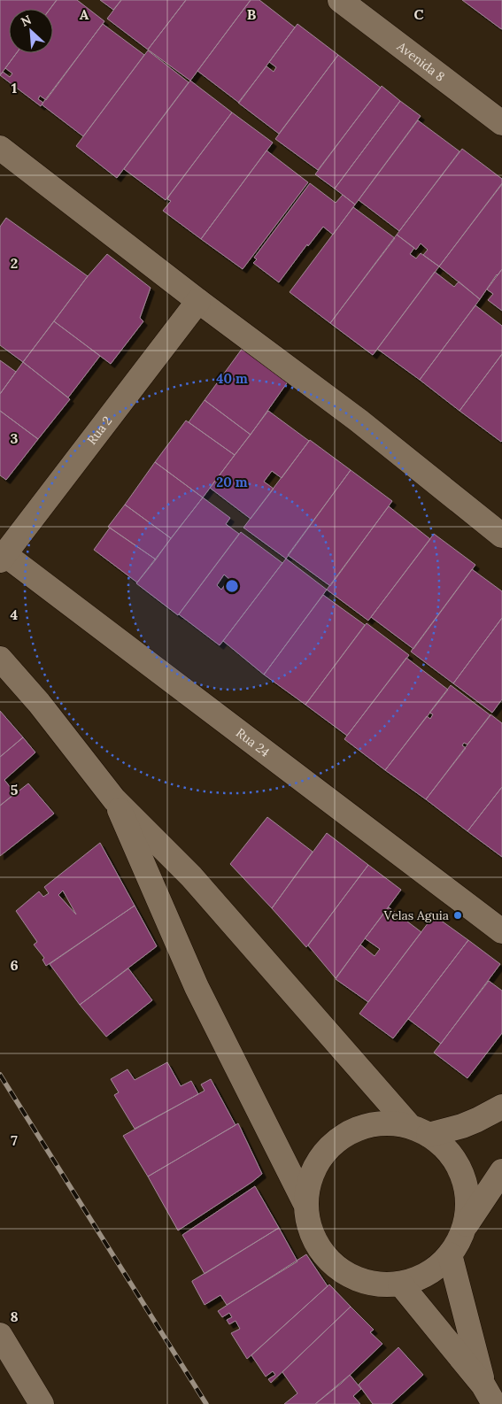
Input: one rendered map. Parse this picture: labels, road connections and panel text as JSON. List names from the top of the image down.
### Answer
{
  "streets": {
    "street": ["Avenida 8", "Rua 2", "Rua 24"]
  },
  "crossings": [
    ["Rua 2", "Rua 24"]
  ],
  "places": ["Velas Aguia"],
  "north": "top left",
  "grid": {
    "columns": ["A", "B", "C"],
    "rows": [
      "1",
      "2",
      "3",
      "4",
      "5",
      "6",
      "7",
      "8"
    ]
  },
  "rings": ["40 m", "20 m"]
}
